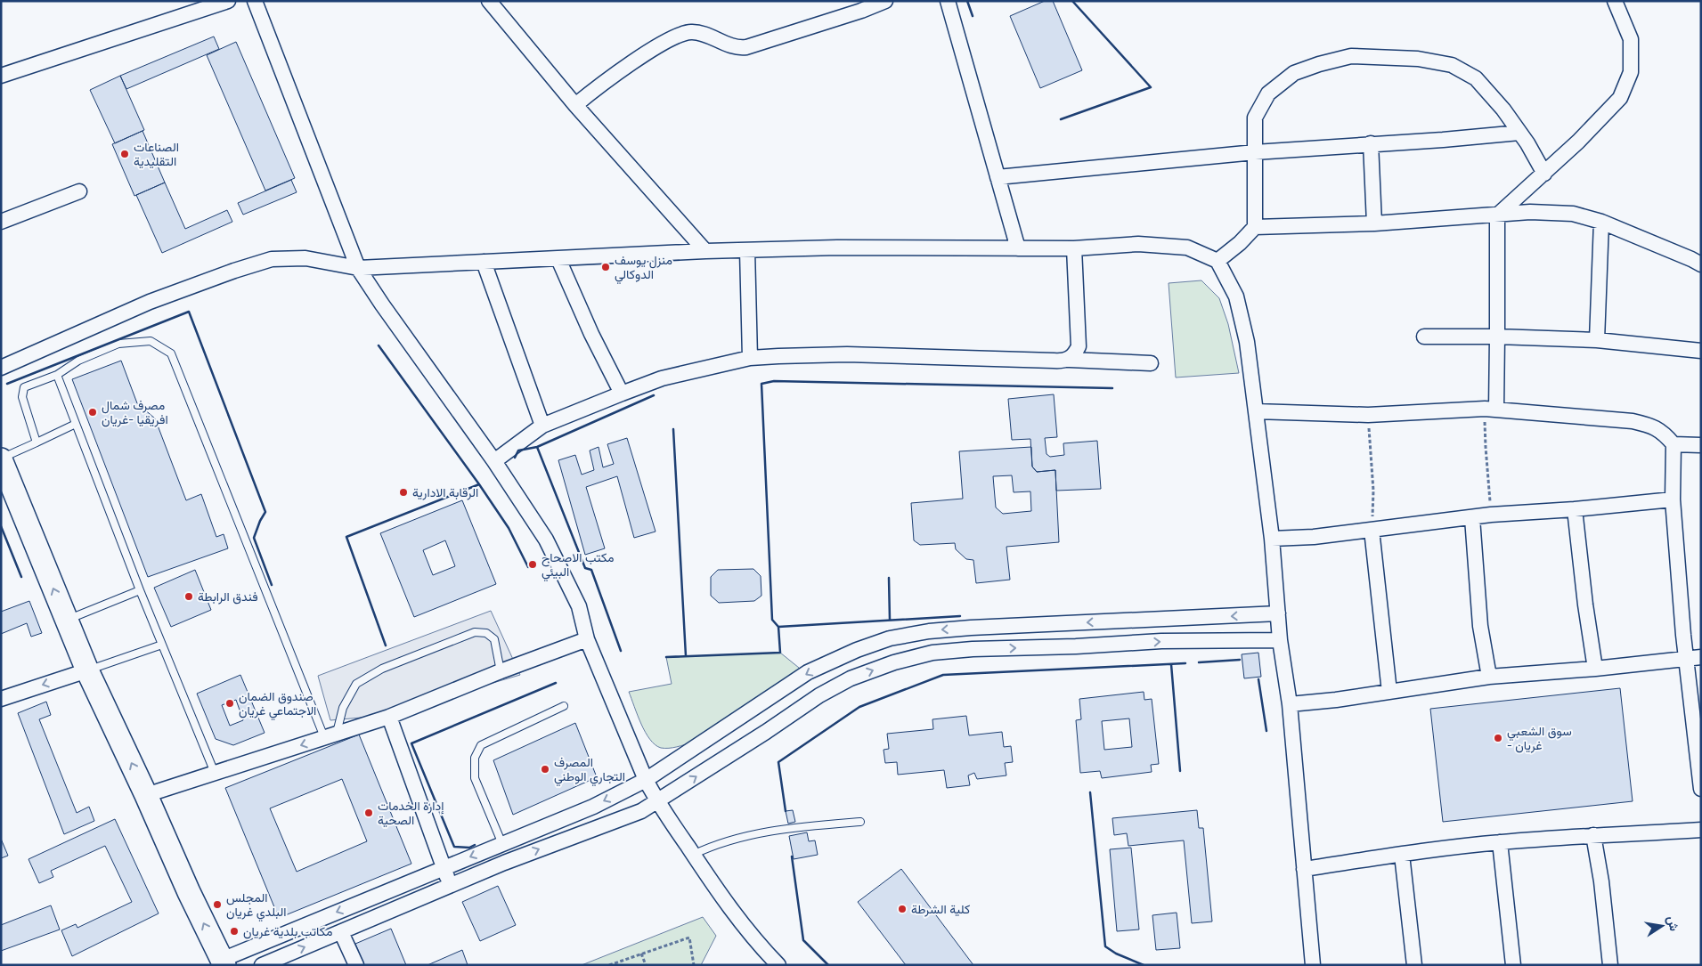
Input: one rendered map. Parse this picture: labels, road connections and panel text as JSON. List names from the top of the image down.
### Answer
{
  "places": [
    "الصناعات التقليدية",
    "منزل يوسف الدوكالي",
    "مصرف شمال افريقيا -غريان",
    "الرقابة الادارية",
    "مكتب الاصحاح البيئي",
    "فندق الرابطة",
    "صندوق الضمان الاجتماعي غريان",
    "سوق الشعبي - غريان",
    "المصرف التجاري الوطني",
    "إدارة الخدمات الصحية",
    "المجلس البلدي غريان",
    "كلية الشرطة",
    "مكاتب بلدية غريان"
  ],
  "north": "right"
}
